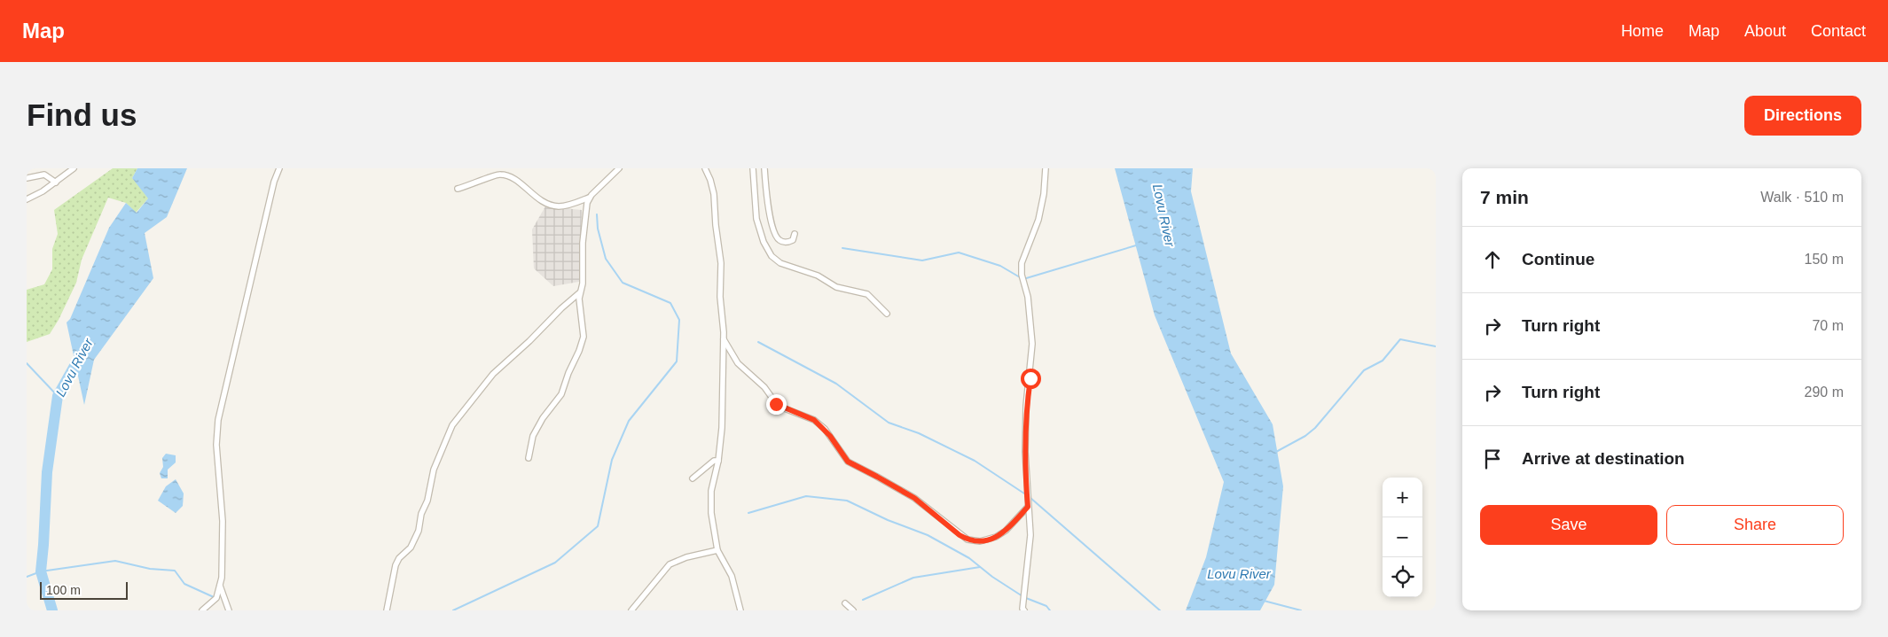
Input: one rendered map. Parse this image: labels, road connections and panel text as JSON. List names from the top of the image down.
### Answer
{
  "water": ["Lovu River"],
  "scale_bar": "100 m",
  "page": {
    "header": "Map",
    "nav": [
      "Home",
      "Map",
      "About",
      "Contact"
    ],
    "buttons": [
      "Directions",
      ["Save", "Share"]
    ],
    "title": "Find us",
    "heading": ["7 min", "Walk · 510 m"],
    "list": [
      ["Continue", "150 m"],
      ["Turn right", "70 m"],
      ["Turn right", "290 m"],
      "Arrive at destination"
    ],
    "map_buttons": ["+", "−"],
    "scale": "100 m"
  }
}
